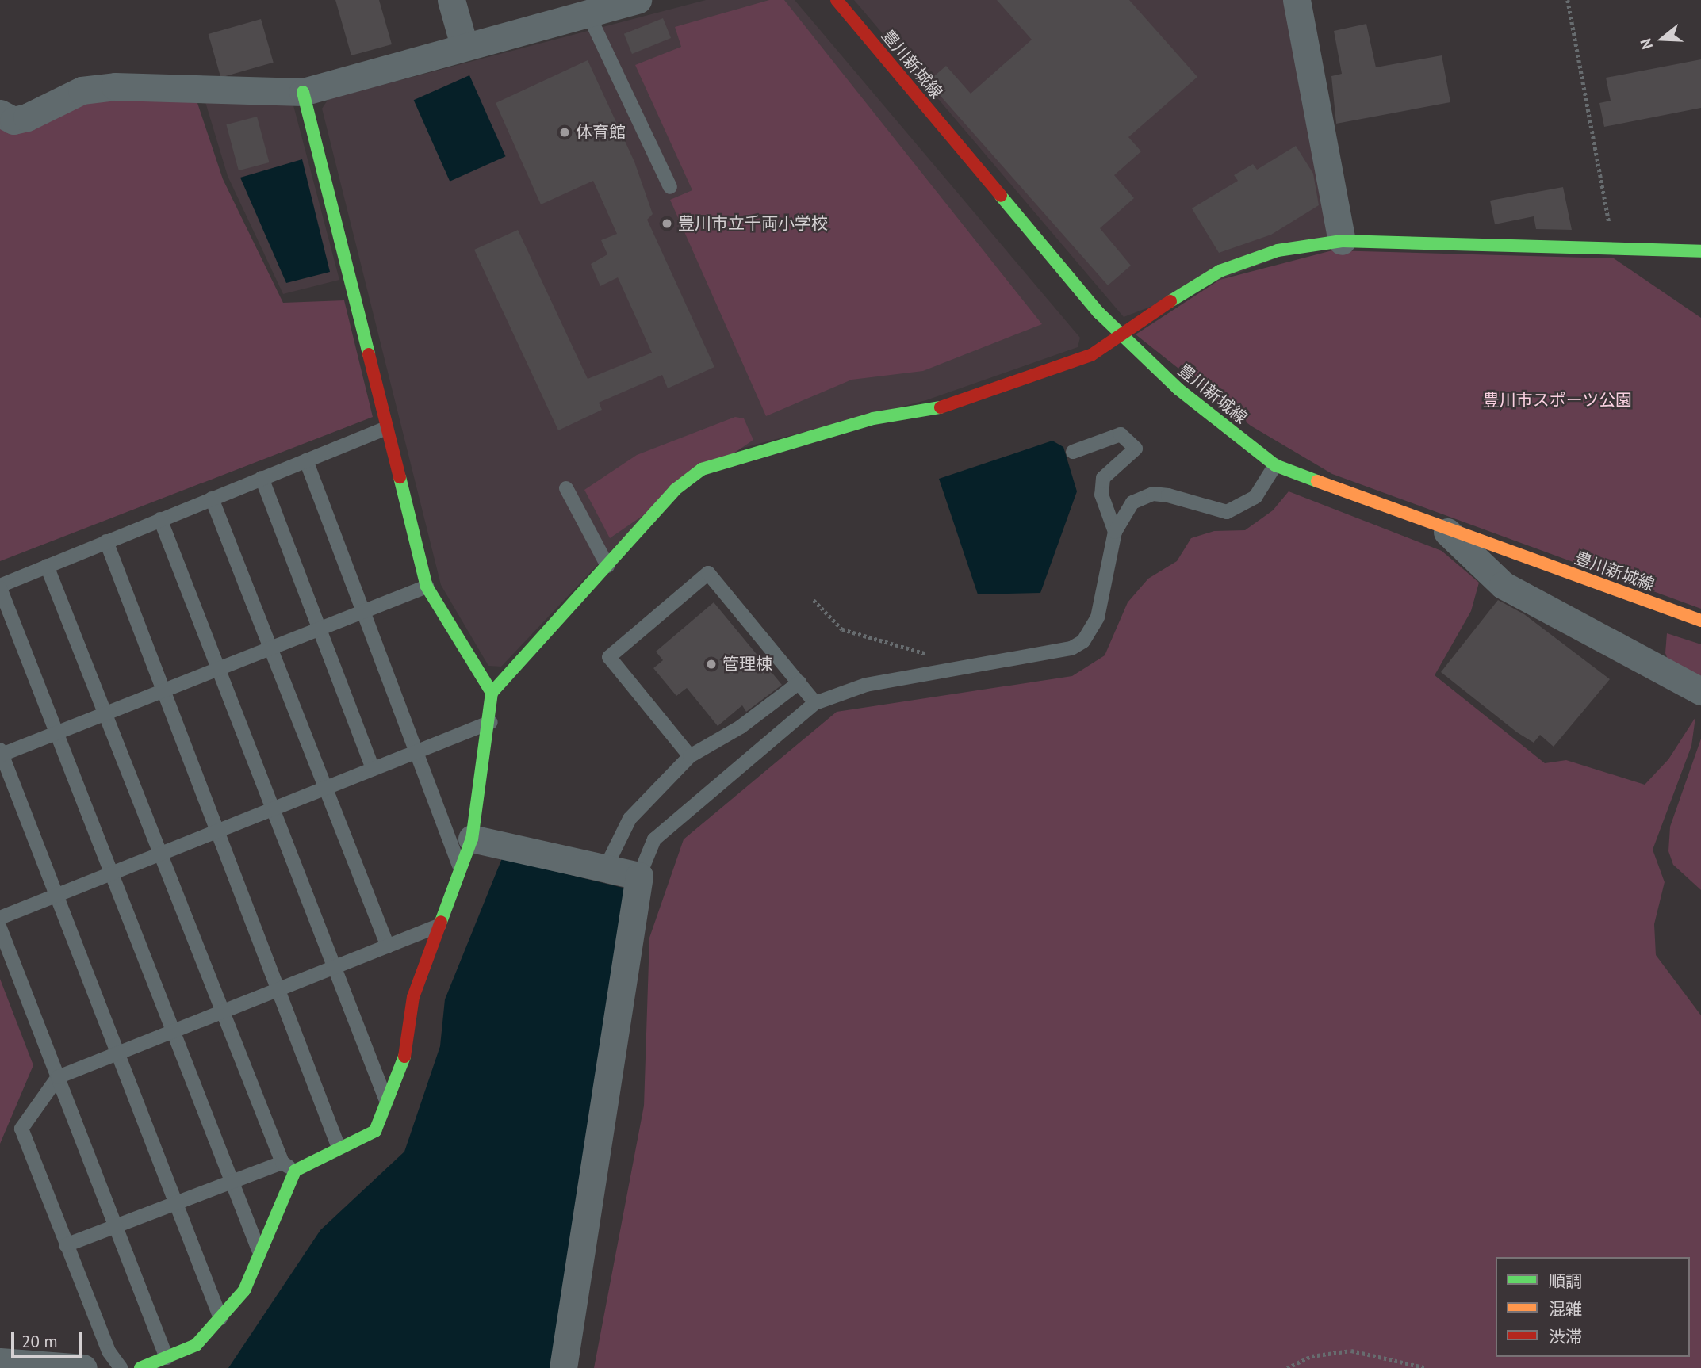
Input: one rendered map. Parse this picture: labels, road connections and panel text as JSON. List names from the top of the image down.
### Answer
{
  "streets": {
    "street": ["豊川新城線"]
  },
  "parks": ["豊川市スポーツ公園"],
  "places": ["体育館", "豊川市立千両小学校", "管理棟"],
  "legend": ["順調", "混雑", "渋滞"],
  "scale_bar": "20 m",
  "north": "left"
}
